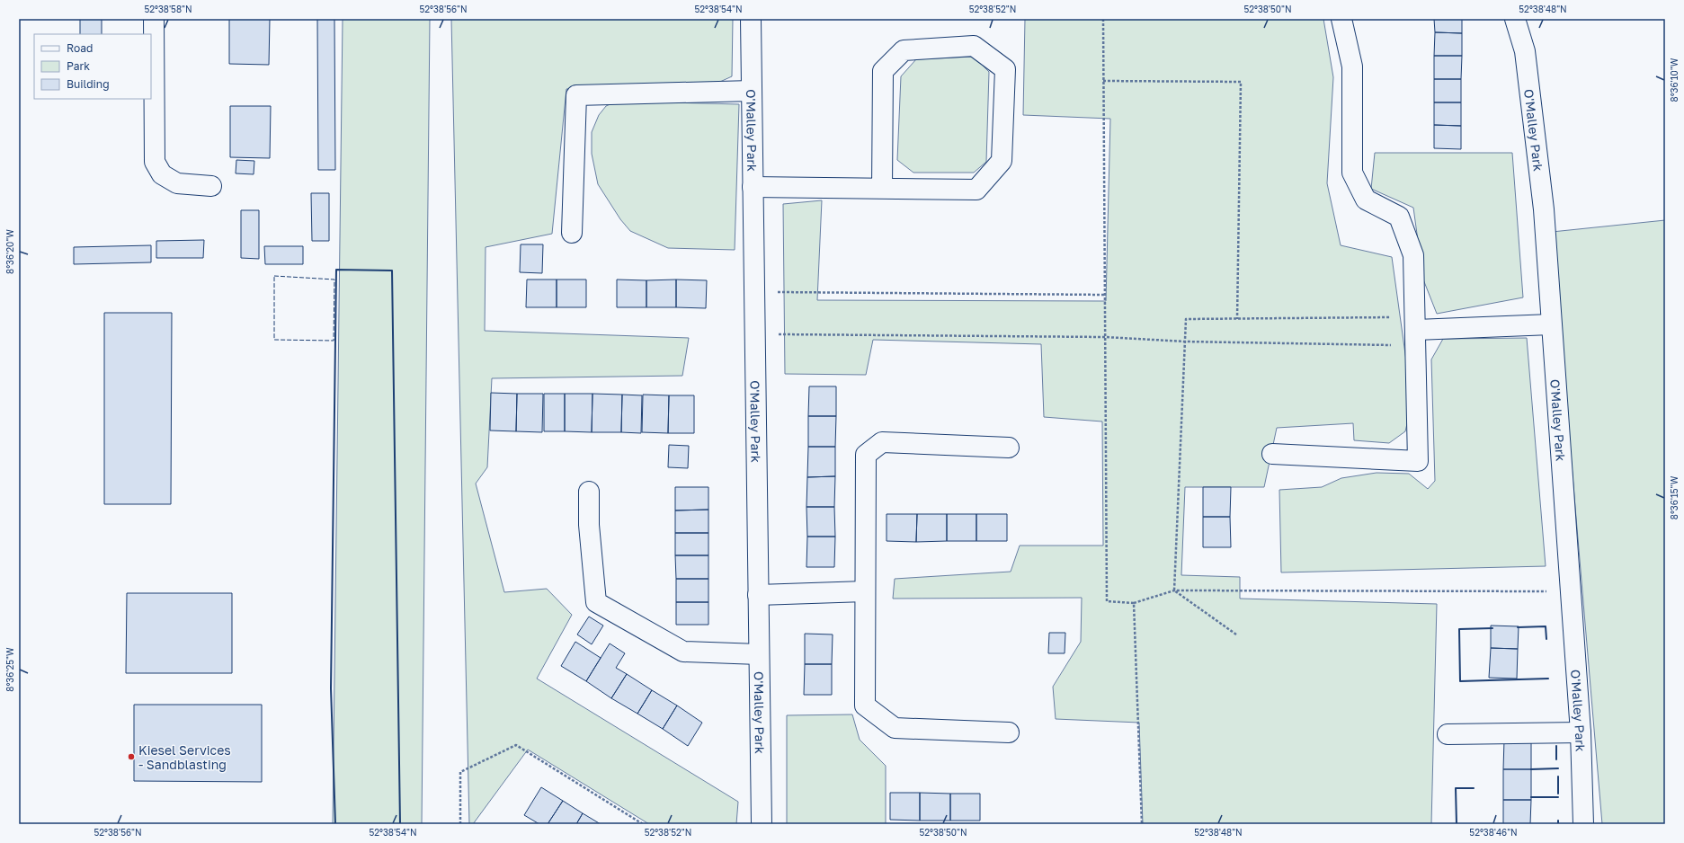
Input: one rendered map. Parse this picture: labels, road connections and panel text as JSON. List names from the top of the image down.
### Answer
{
  "streets": {
    "street": ["O'Malley Park"]
  },
  "places": ["Kiesel Services - Sandblasting"],
  "legend": ["Road", "Park", "Building"],
  "coordinates": [
    "52°38'58\"N",
    "52°38'56\"N",
    "52°38'54\"N",
    "52°38'52\"N",
    "52°38'50\"N",
    "52°38'48\"N",
    "8°36'10\"W",
    "8°36'20\"W",
    "8°36'15\"W",
    "8°36'25\"W",
    "52°38'46\"N"
  ]
}
